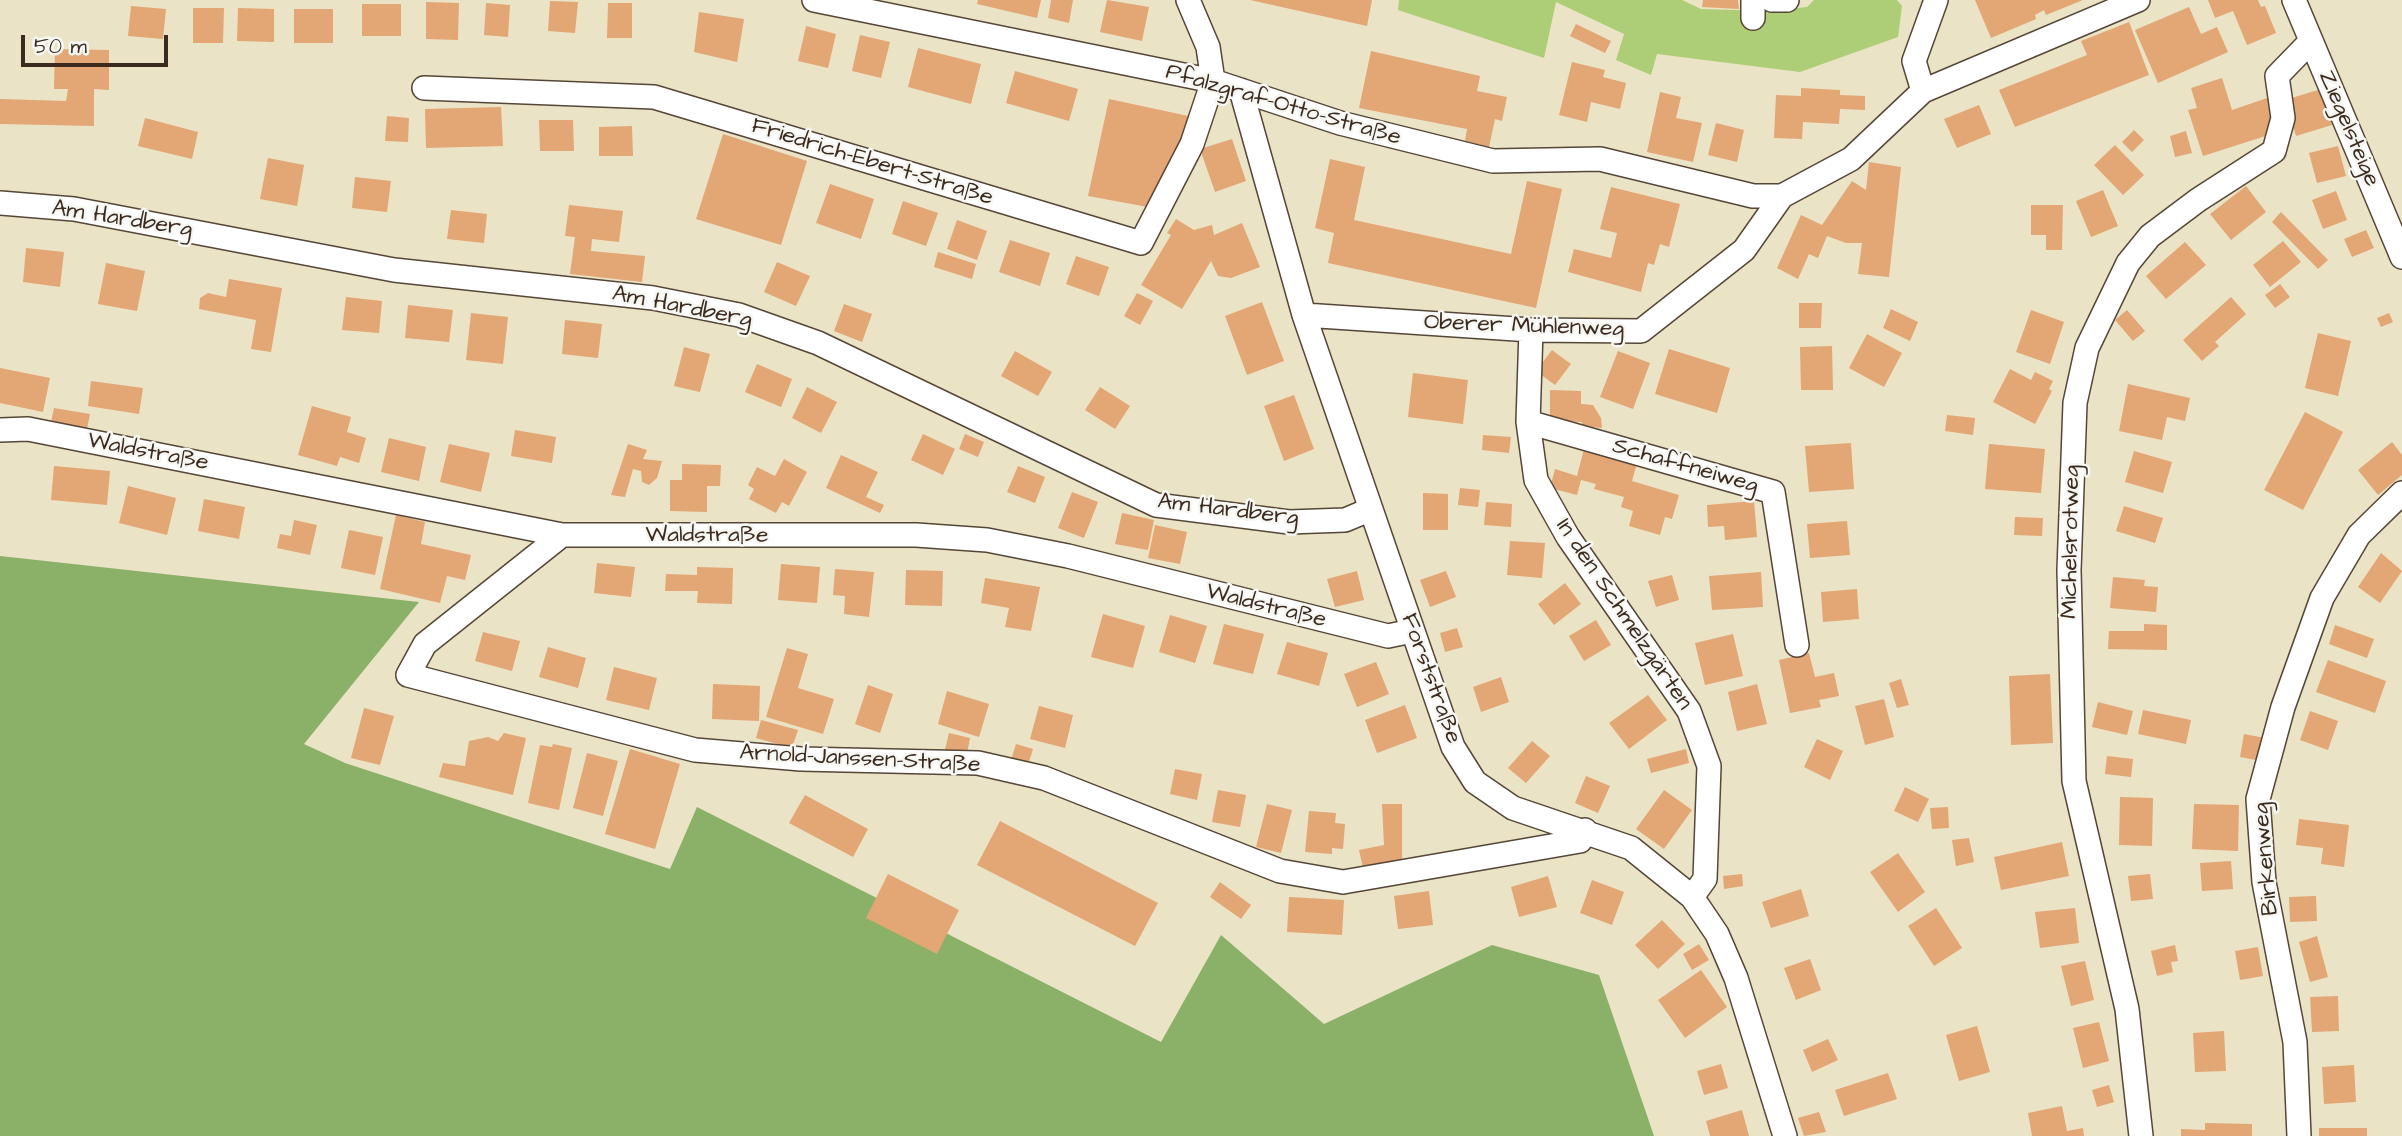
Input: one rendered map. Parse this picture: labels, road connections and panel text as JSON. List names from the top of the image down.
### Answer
{
  "streets": {
    "street": [
      "Pfalzgraf-Otto-Straße",
      "Ziegelsteige",
      "Friedrich-Ebert-Straße",
      "Am Hardberg",
      "Oberer Mühlenweg",
      "Waldstraße",
      "Schaffneiweg",
      "Michelsrotweg",
      "In den Schmelzgärten",
      "Forststraße",
      "Arnold-Janssen-Straße",
      "Birkenweg"
    ]
  },
  "crossings": [
    ["Pfalzgraf-Otto-Straße", "Friedrich-Ebert-Straße"],
    ["Pfalzgraf-Otto-Straße", "Oberer Mühlenweg"],
    ["Pfalzgraf-Otto-Straße", "Forststraße"],
    ["Ziegelsteige", "Michelsrotweg"],
    ["Am Hardberg", "Forststraße"],
    ["Oberer Mühlenweg", "In den Schmelzgärten"],
    ["Oberer Mühlenweg", "Forststraße"],
    ["Waldstraße", "Forststraße"],
    ["Waldstraße", "Arnold-Janssen-Straße"],
    ["Schaffneiweg", "In den Schmelzgärten"],
    ["In den Schmelzgärten", "Forststraße"],
    ["Forststraße", "Arnold-Janssen-Straße"]
  ],
  "scale_bar": "50 m"
}
